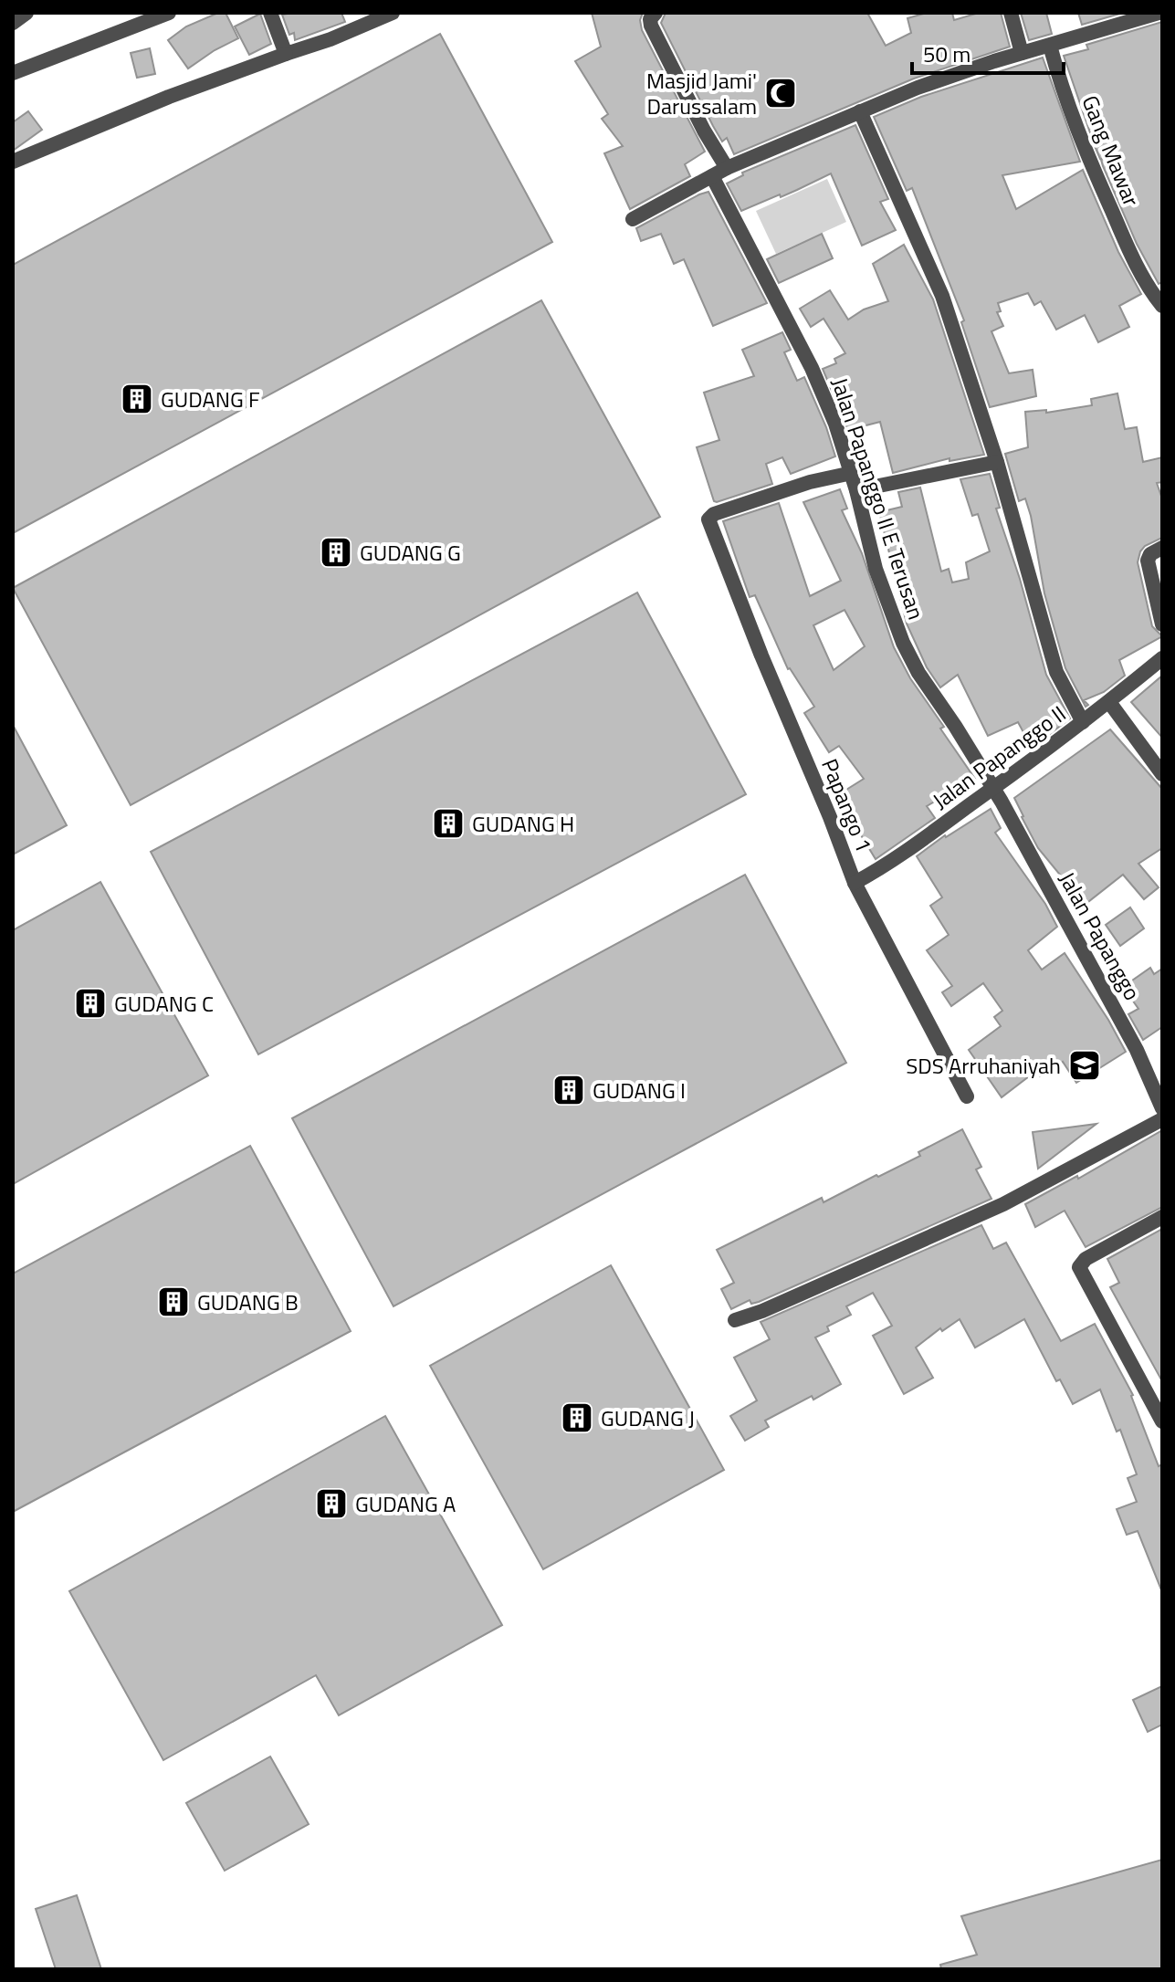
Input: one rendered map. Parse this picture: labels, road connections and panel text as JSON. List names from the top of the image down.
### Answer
{
  "streets": {
    "street": [
      "Gang Mawar",
      "Jalan Papanggo II E Terusan",
      "Jalan Papanggo II",
      "Papango 1",
      "Jalan Papanggo"
    ]
  },
  "crossings": [
    ["Jalan Papanggo II E Terusan", "Jalan Papanggo II"],
    ["Jalan Papanggo II E Terusan", "Papango 1"],
    ["Jalan Papanggo II E Terusan", "Jalan Papanggo"],
    ["Jalan Papanggo II", "Papango 1"],
    ["Jalan Papanggo II", "Jalan Papanggo"]
  ],
  "places": {
    "mosque": ["Masjid Jami' Darussalam"],
    "building": [
      "GUDANG F",
      "GUDANG G",
      "GUDANG H",
      "GUDANG C",
      "GUDANG I",
      "GUDANG B",
      "GUDANG J",
      "GUDANG A"
    ],
    "school or university": ["SDS Arruhaniyah"]
  },
  "scale_bar": "50 m"
}
